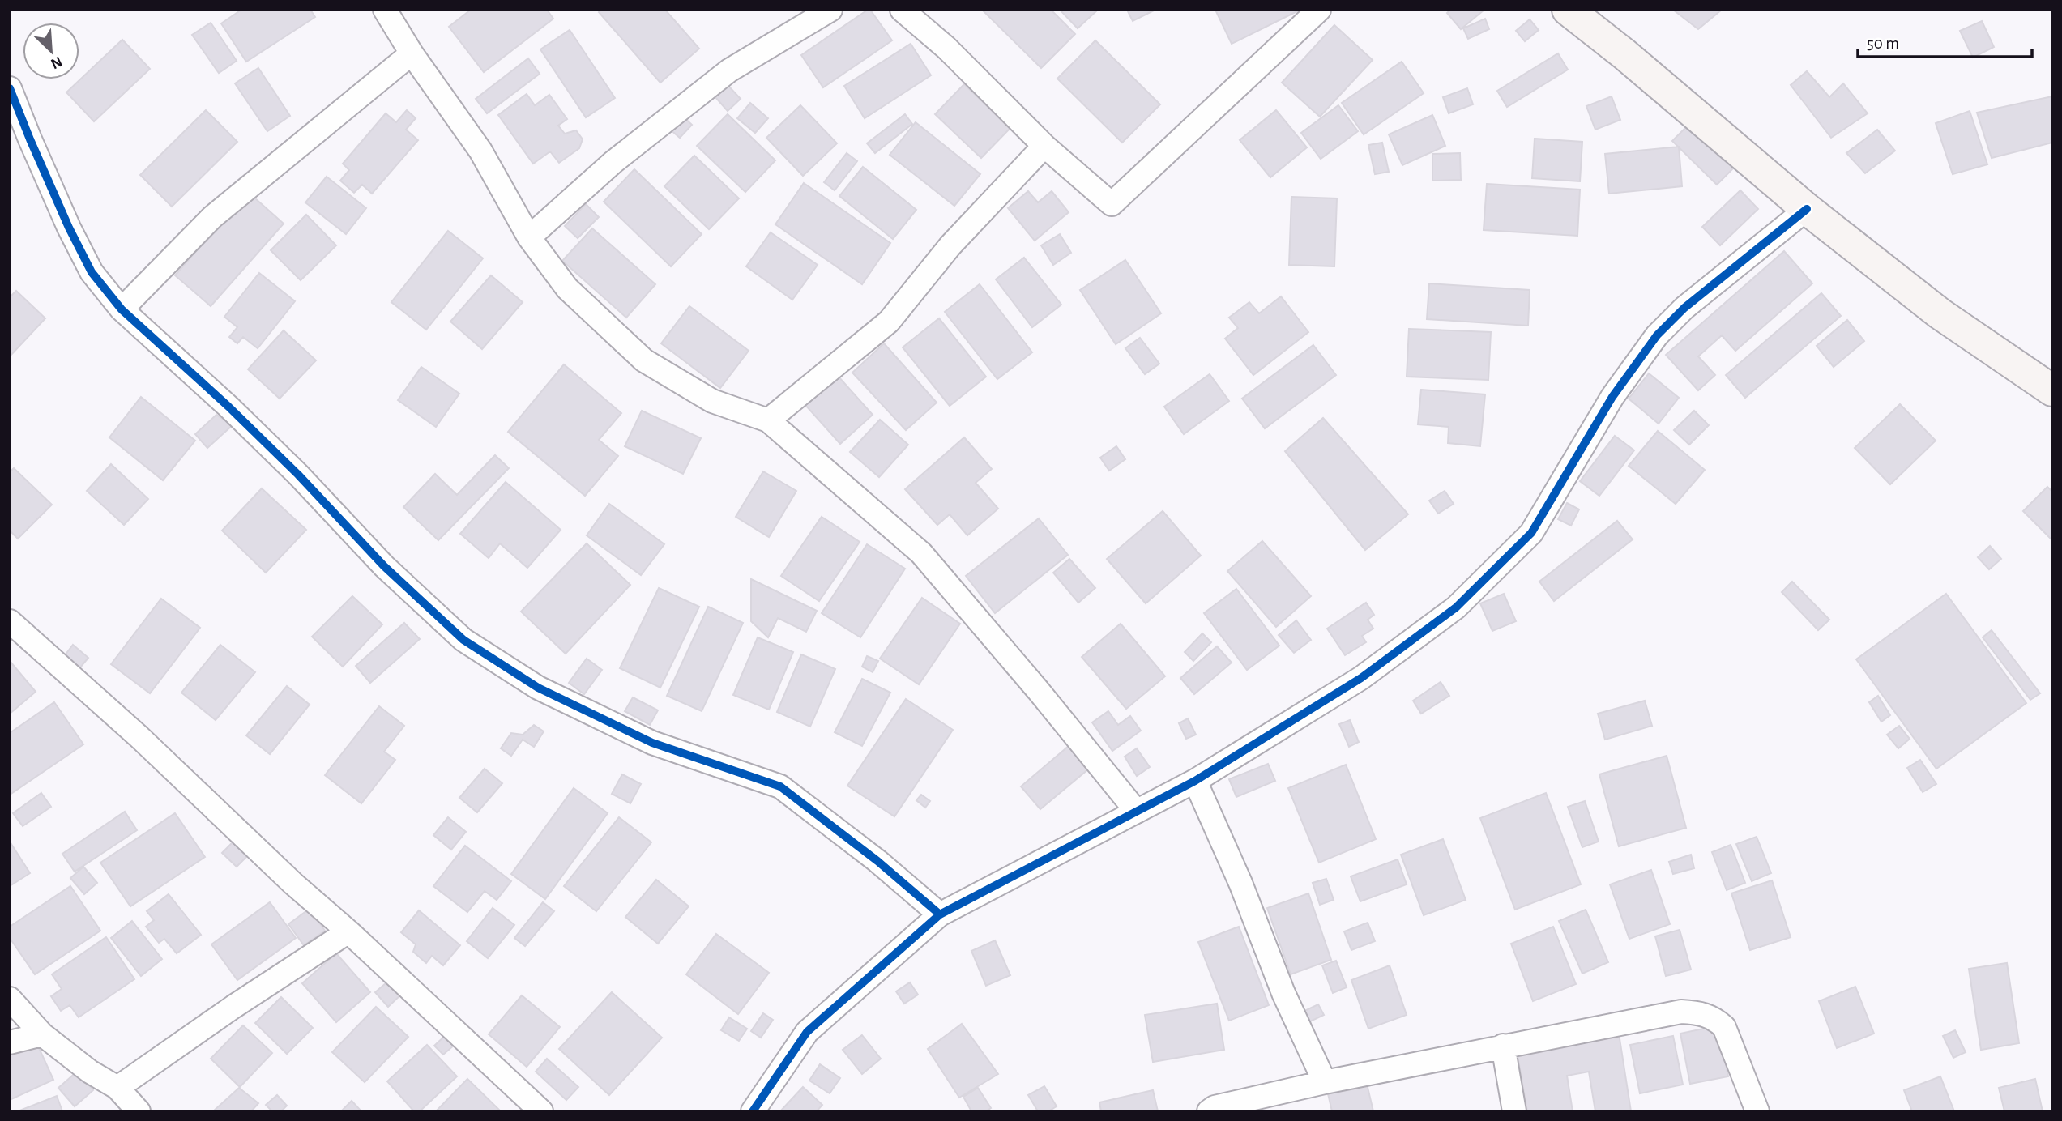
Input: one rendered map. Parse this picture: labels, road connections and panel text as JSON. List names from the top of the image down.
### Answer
{
  "scale_bar": "50 m",
  "north": "bottom right"
}
